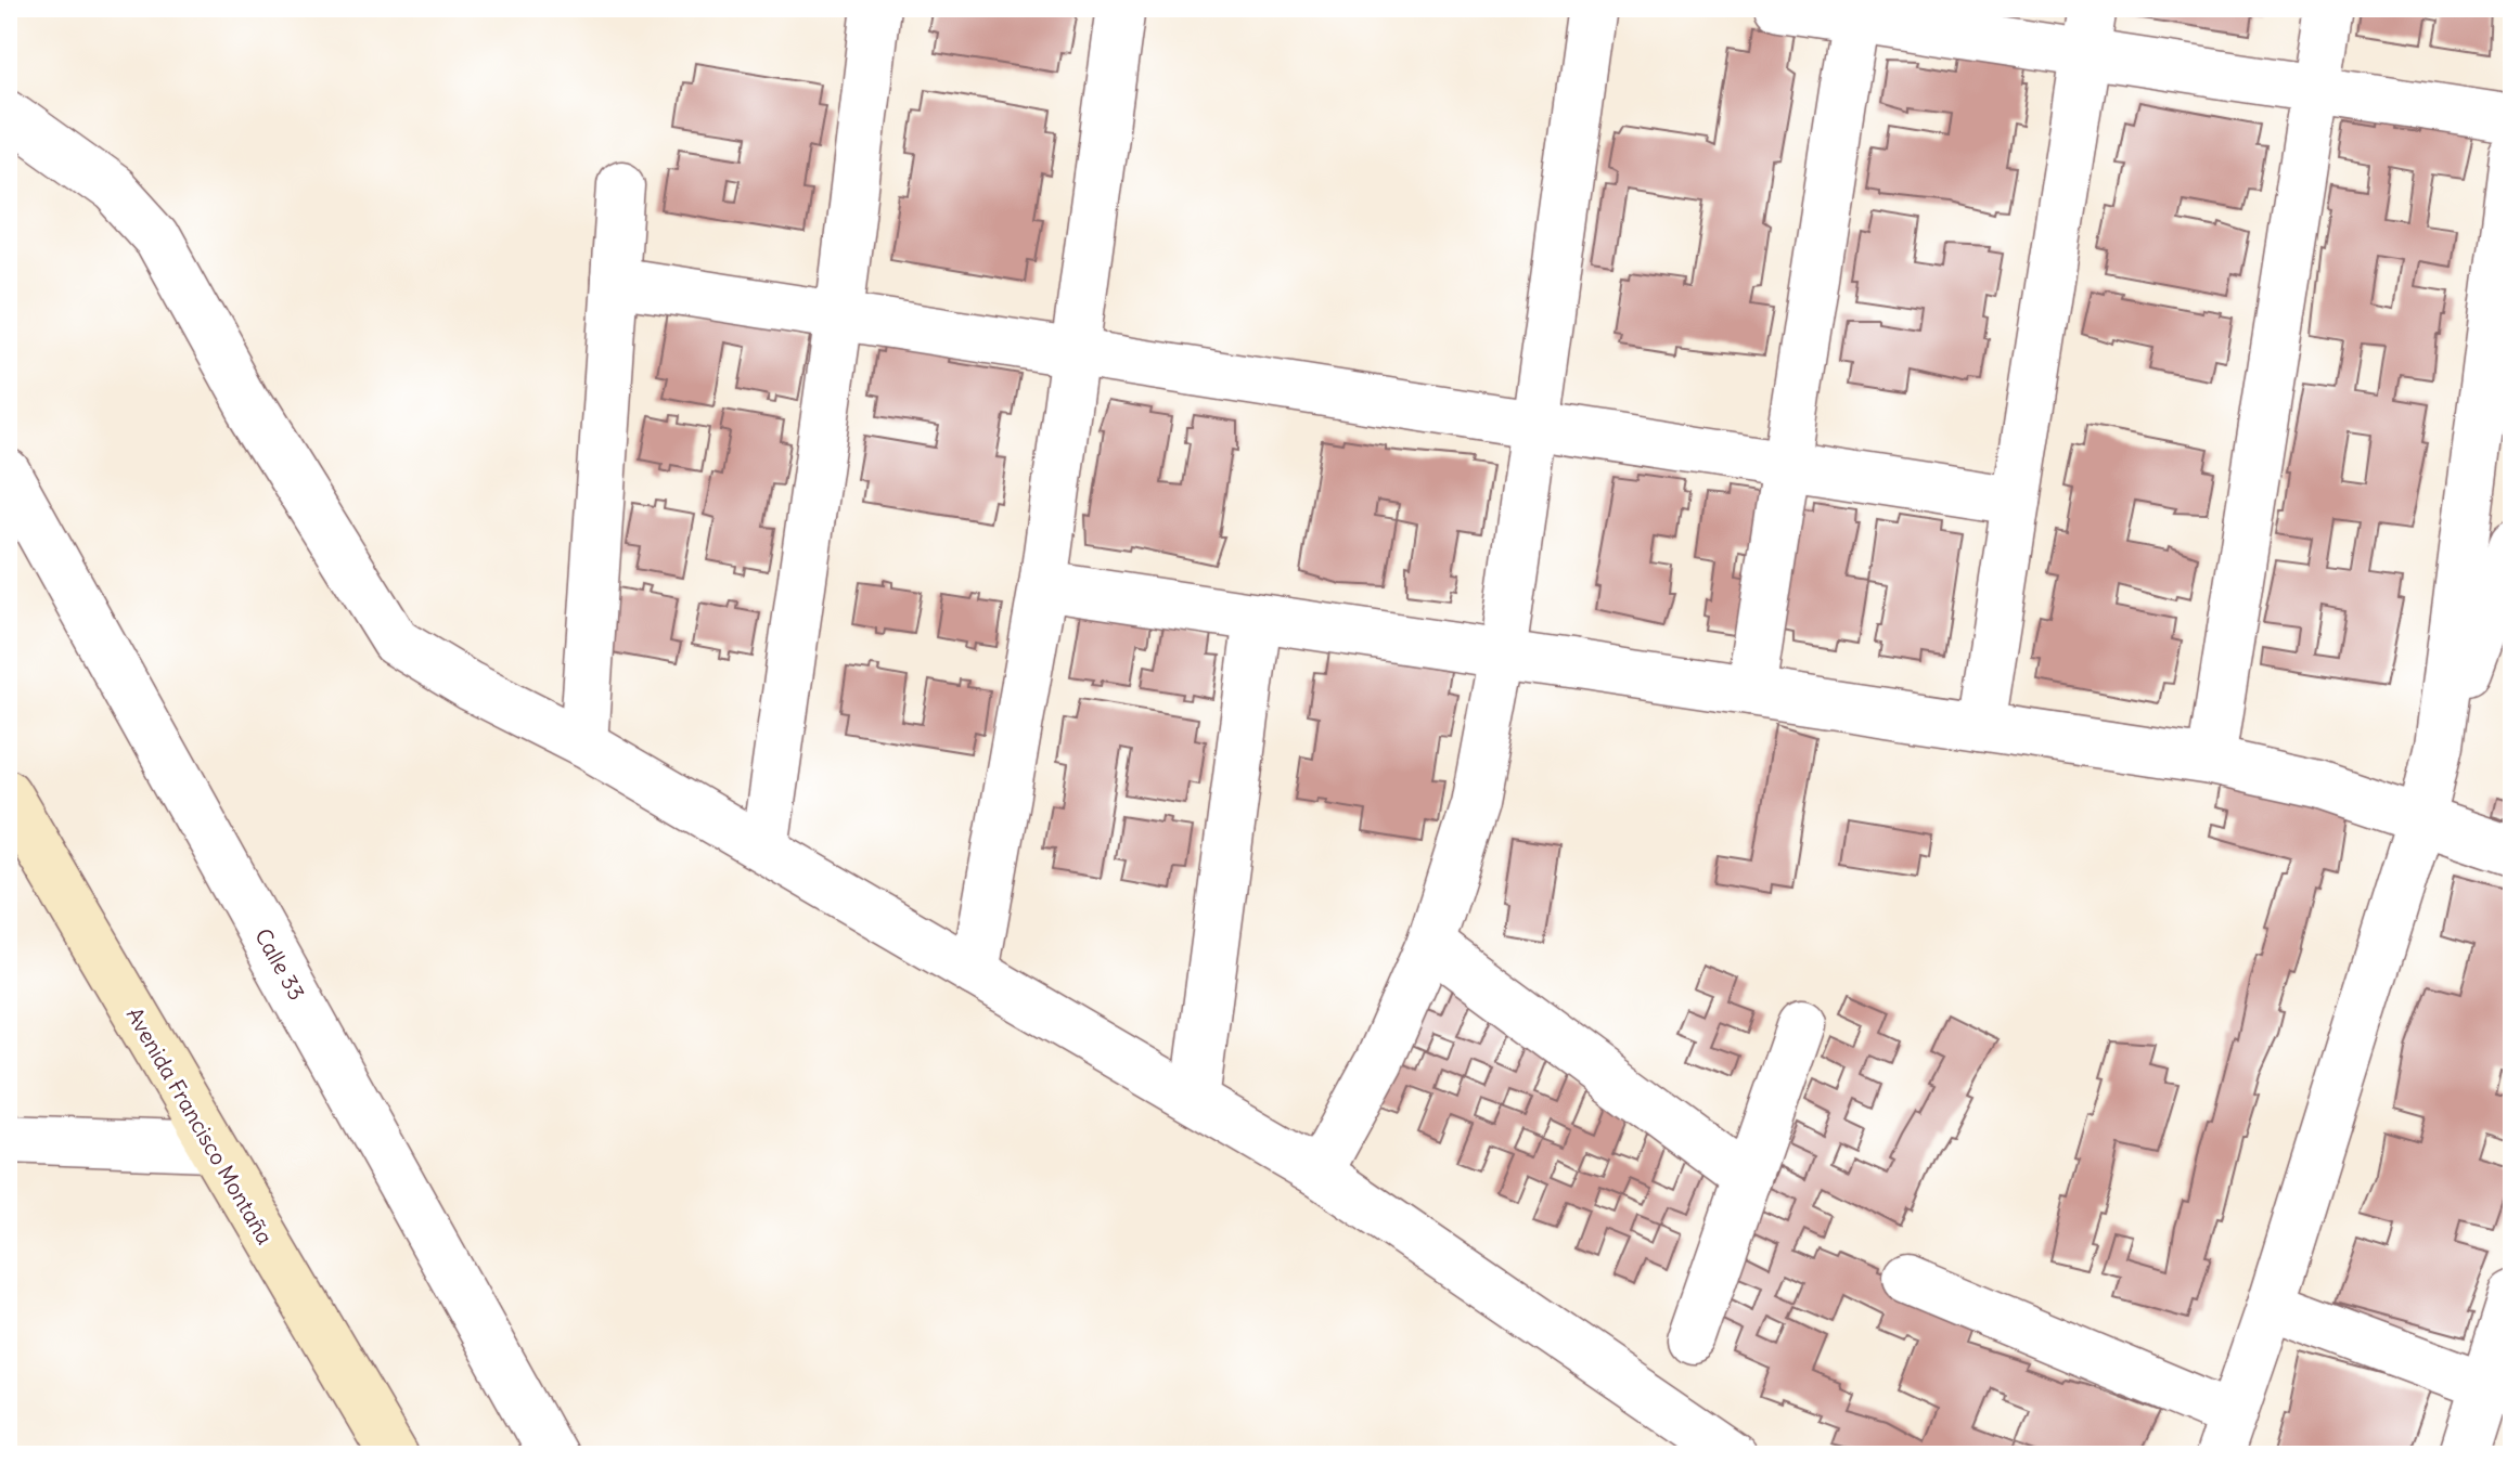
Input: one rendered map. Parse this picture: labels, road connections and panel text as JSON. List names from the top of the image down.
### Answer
{
  "streets": {
    "main road": ["Avenida Francisco Montaña"],
    "street": ["Calle 33"]
  }
}
